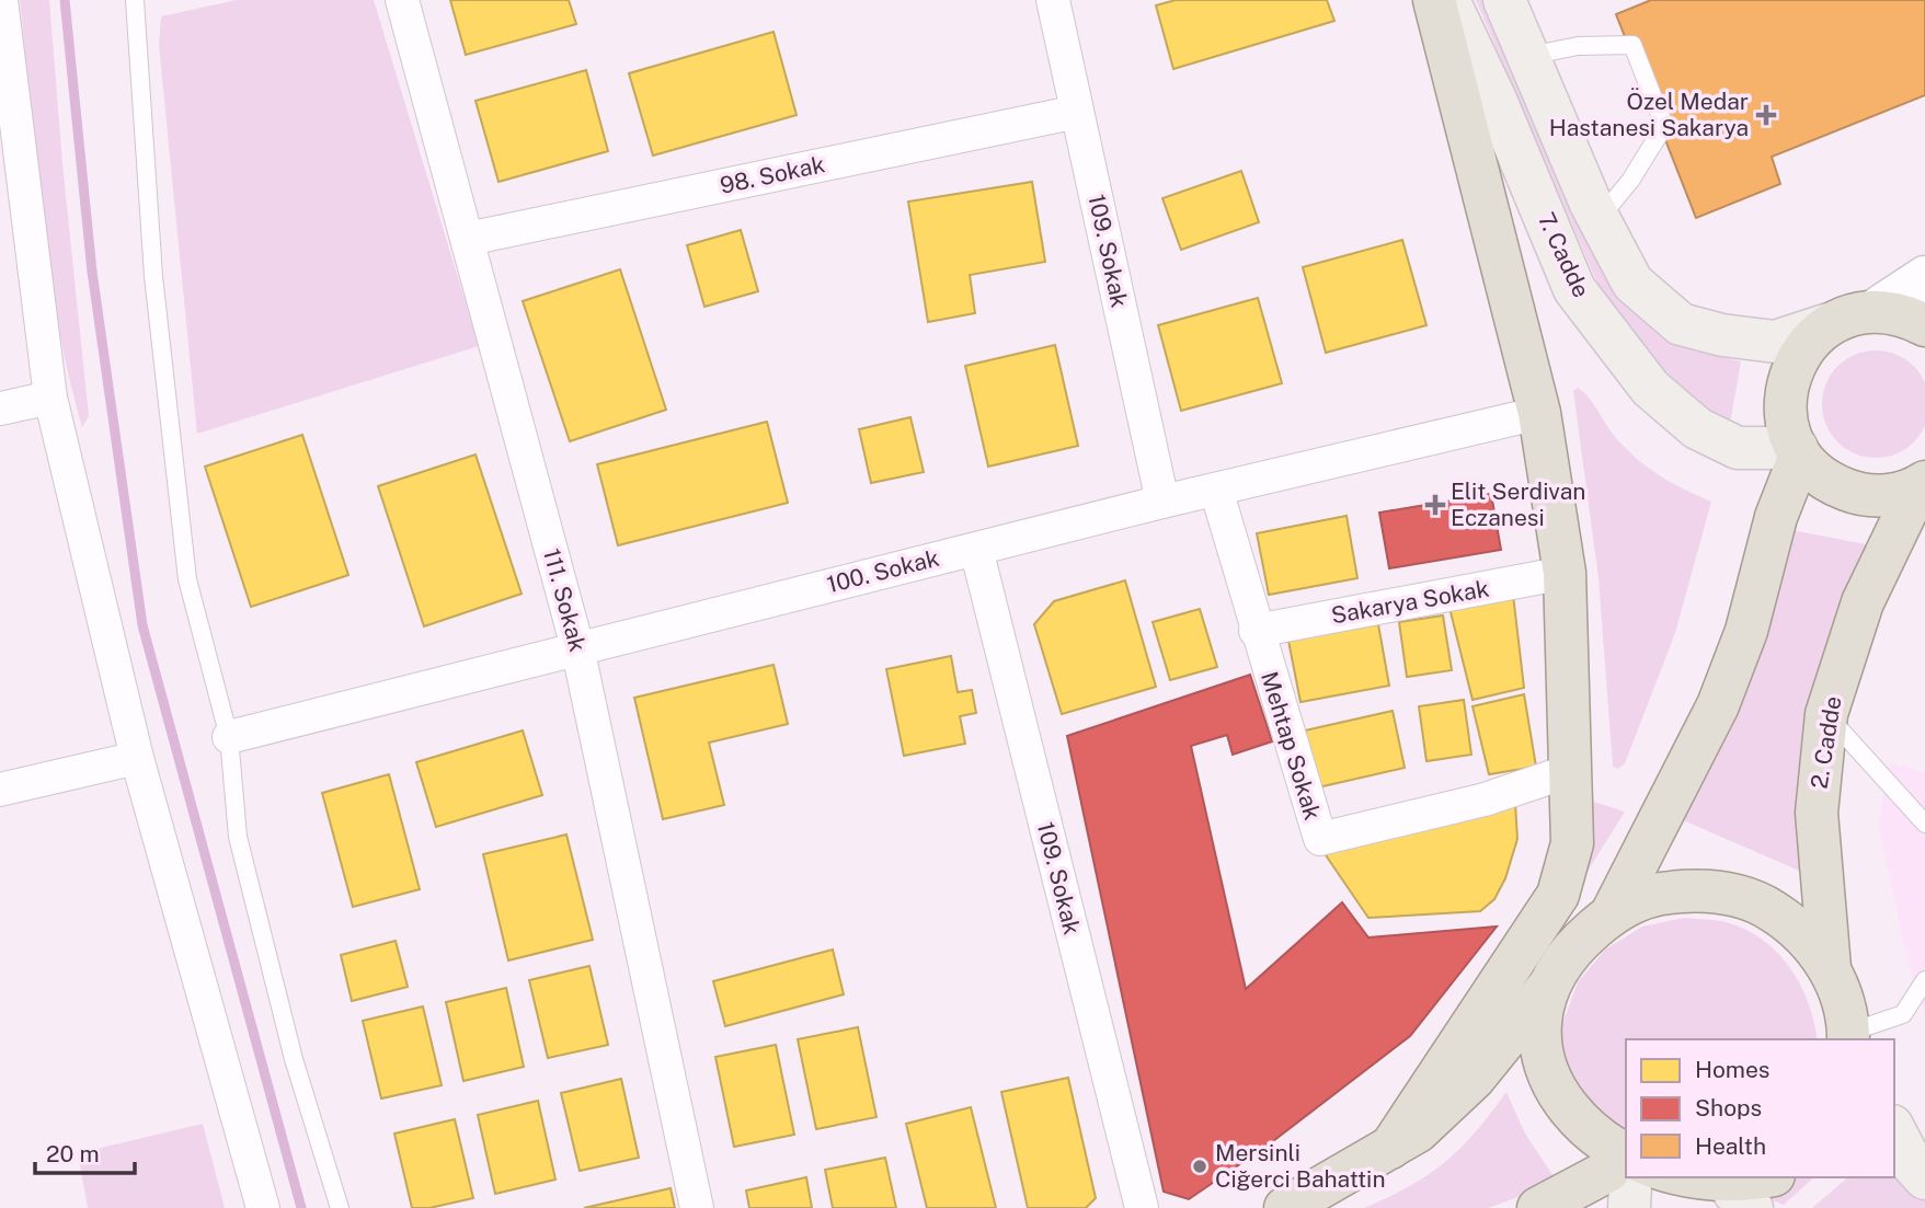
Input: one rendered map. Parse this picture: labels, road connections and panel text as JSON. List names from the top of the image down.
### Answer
{
  "streets": {
    "main road": ["7. Cadde", "2. Cadde"],
    "street": [
      "98. Sokak",
      "109. Sokak",
      "100. Sokak",
      "111. Sokak",
      "Sakarya Sokak",
      "Mehtap Sokak"
    ]
  },
  "crossings": [
    ["98. Sokak", "109. Sokak"],
    ["98. Sokak", "111. Sokak"],
    ["109. Sokak", "100. Sokak"],
    ["100. Sokak", "111. Sokak"],
    ["100. Sokak", "Mehtap Sokak"],
    ["Sakarya Sokak", "Mehtap Sokak"]
  ],
  "places": {
    "health": ["Özel Medar Hastanesi Sakarya", "Elit Serdivan Eczanesi"],
    "other": ["Mersinli Ciğerci Bahattin"]
  },
  "legend": ["Homes", "Shops", "Health"],
  "scale_bar": "20 m"
}
